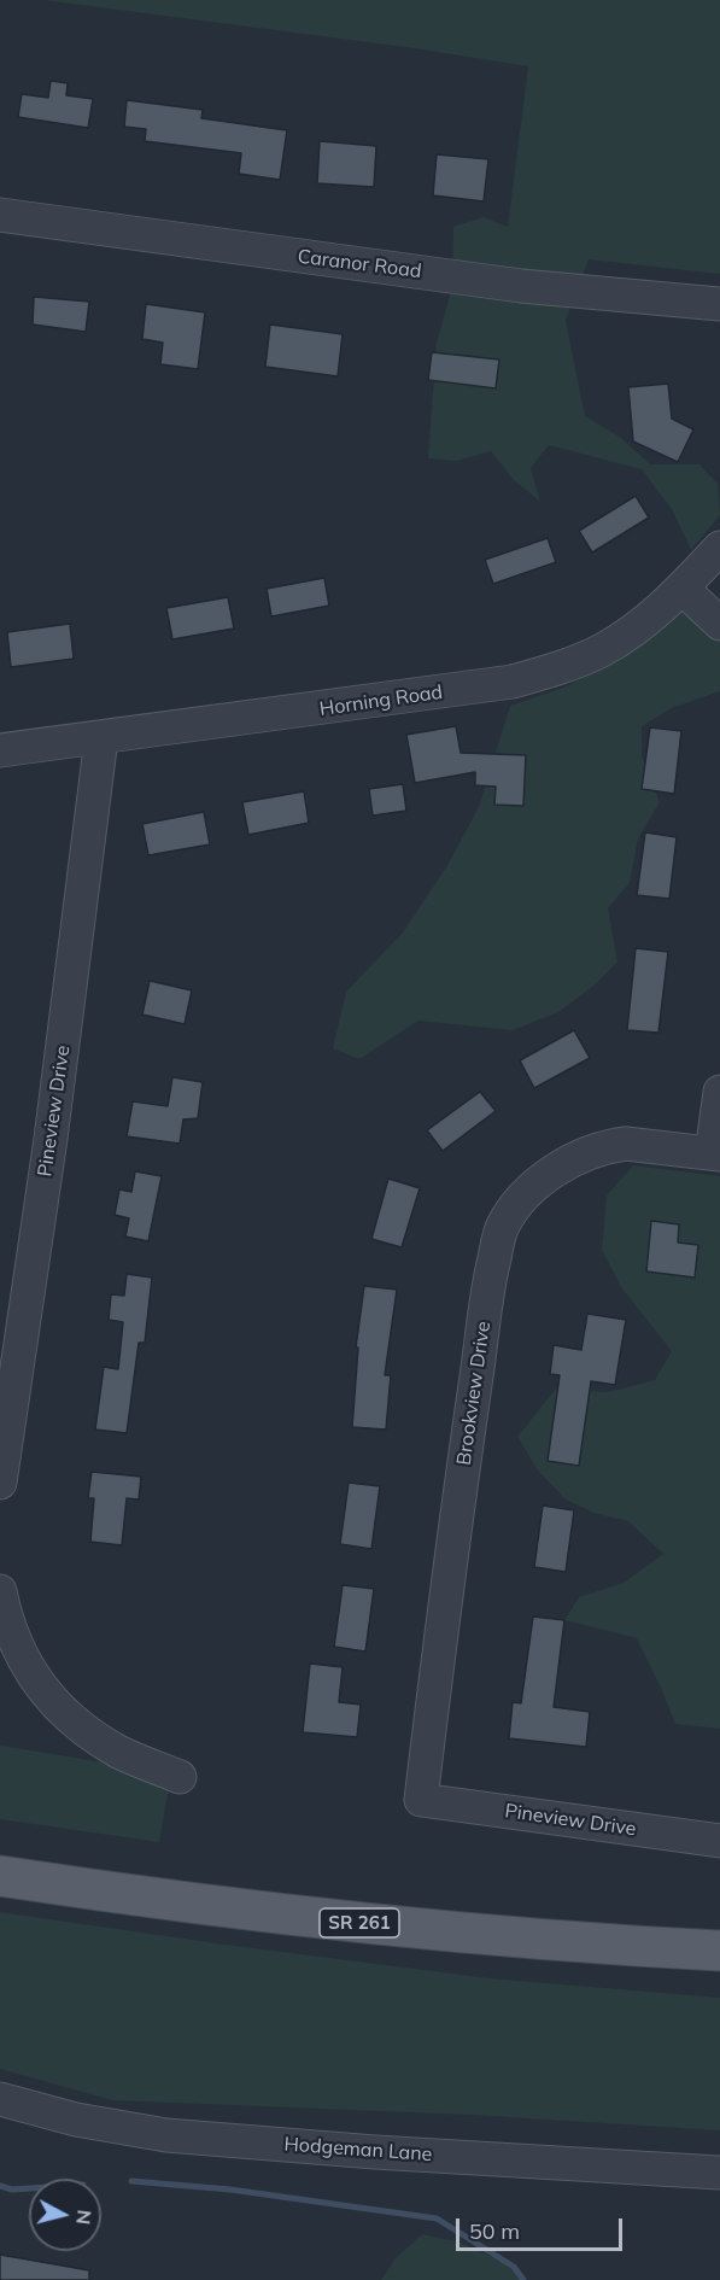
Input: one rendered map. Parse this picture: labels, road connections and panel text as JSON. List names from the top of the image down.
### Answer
{
  "streets": {
    "main road": ["SR 261"],
    "street": [
      "Caranor Road",
      "Horning Road",
      "Pineview Drive",
      "Brookview Drive",
      "Hodgeman Lane"
    ]
  },
  "crossings": [
    ["Horning Road", "Pineview Drive"],
    ["Pineview Drive", "Brookview Drive"]
  ],
  "scale_bar": "50 m",
  "north": "right"
}
